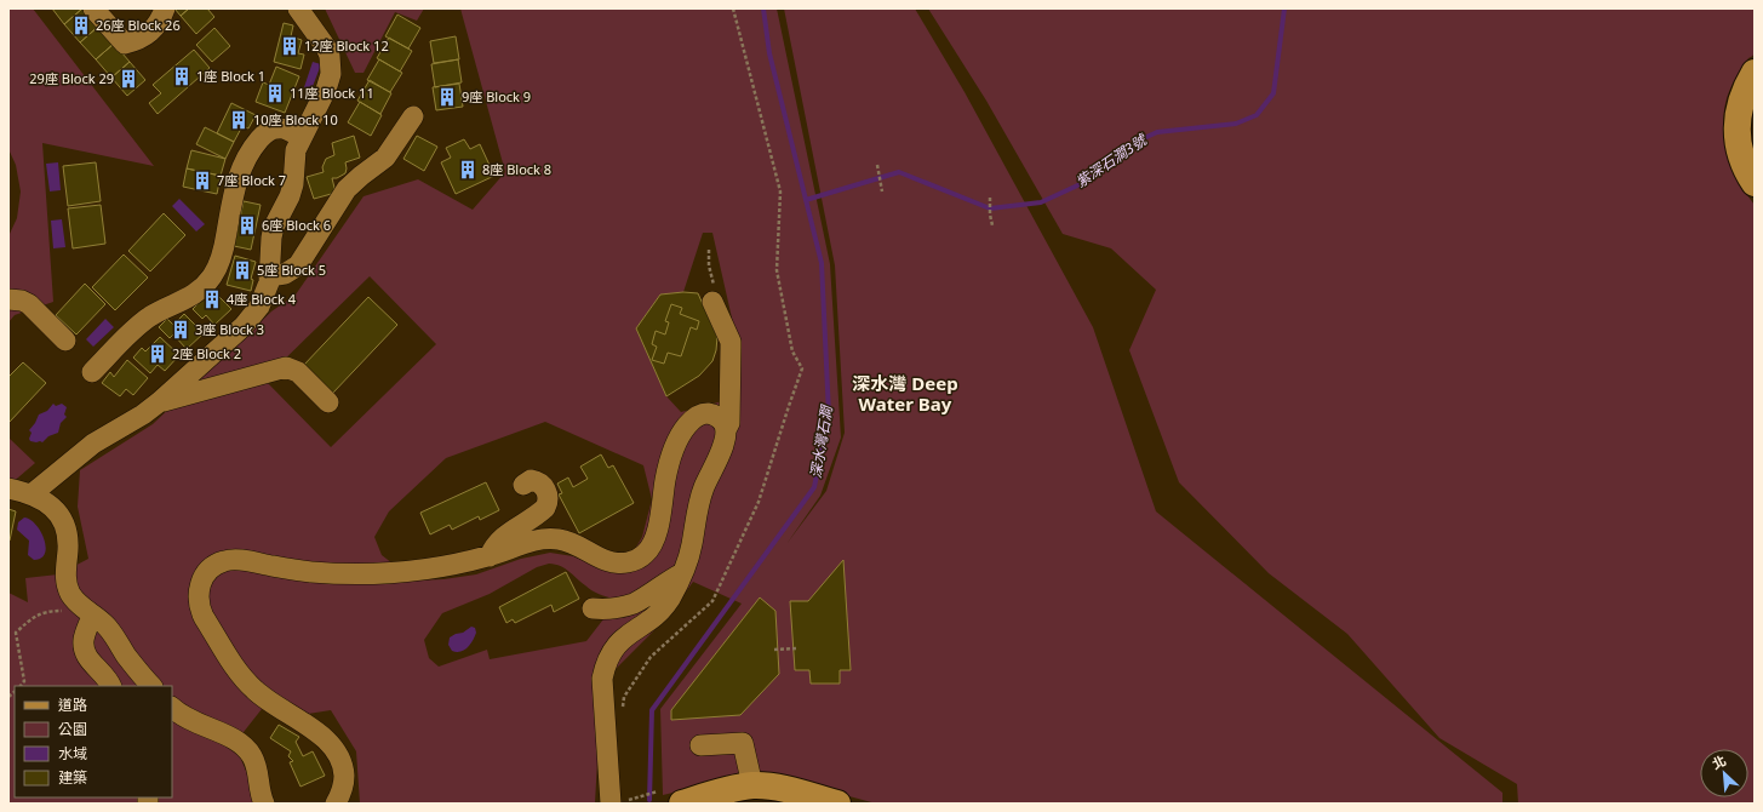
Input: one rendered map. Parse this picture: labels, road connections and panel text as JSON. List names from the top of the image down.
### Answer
{
  "districts": ["深水灣 Deep Water Bay"],
  "water": ["紫深石澗3號", "深水灣石澗"],
  "places": {
    "building": [
      "26座 Block 26",
      "12座 Block 12",
      "1座 Block 1",
      "29座 Block 29",
      "11座 Block 11",
      "9座 Block 9",
      "10座 Block 10",
      "8座 Block 8",
      "7座 Block 7",
      "6座 Block 6",
      "5座 Block 5",
      "4座 Block 4",
      "3座 Block 3",
      "2座 Block 2"
    ]
  },
  "legend": [
    "道路",
    "公園",
    "水域",
    "建築"
  ],
  "north": "top left"
}
